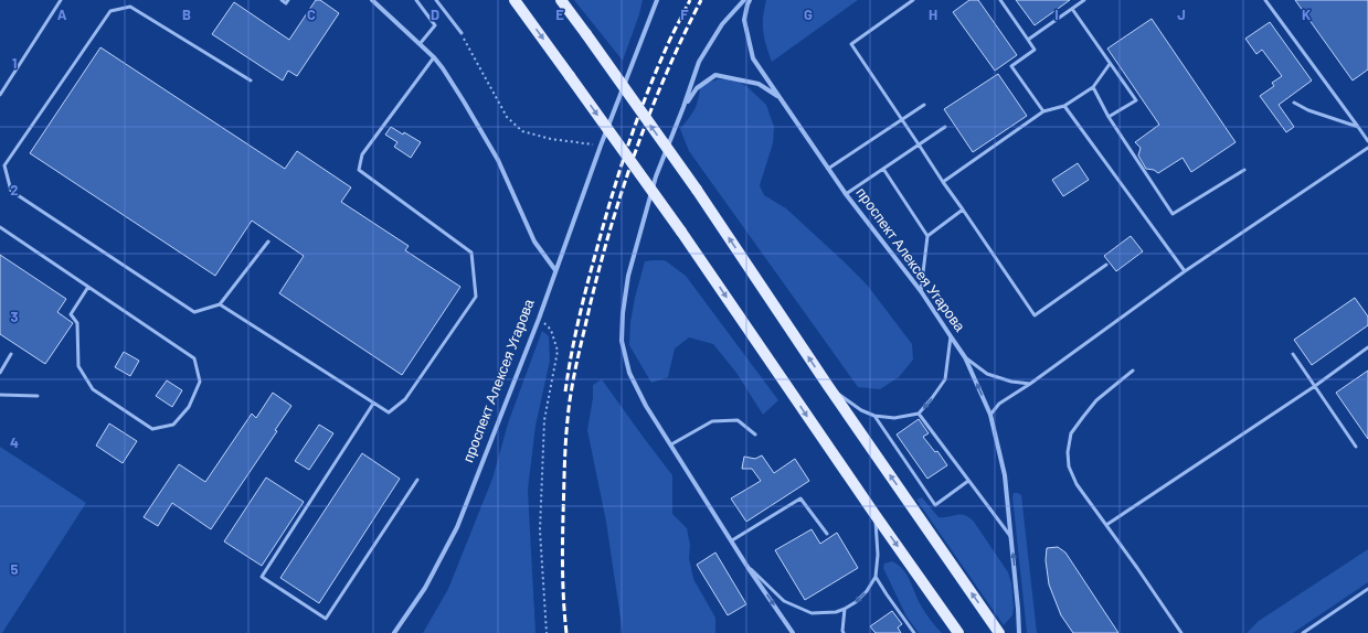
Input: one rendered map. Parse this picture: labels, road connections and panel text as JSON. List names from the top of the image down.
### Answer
{
  "streets": {
    "street": ["проспект Алексея Угарова"]
  },
  "grid": {
    "columns": [
      "A",
      "B",
      "C",
      "D",
      "E",
      "F",
      "G",
      "H",
      "I",
      "J",
      "K"
    ],
    "rows": [
      "1",
      "2",
      "3",
      "4",
      "5"
    ]
  }
}
